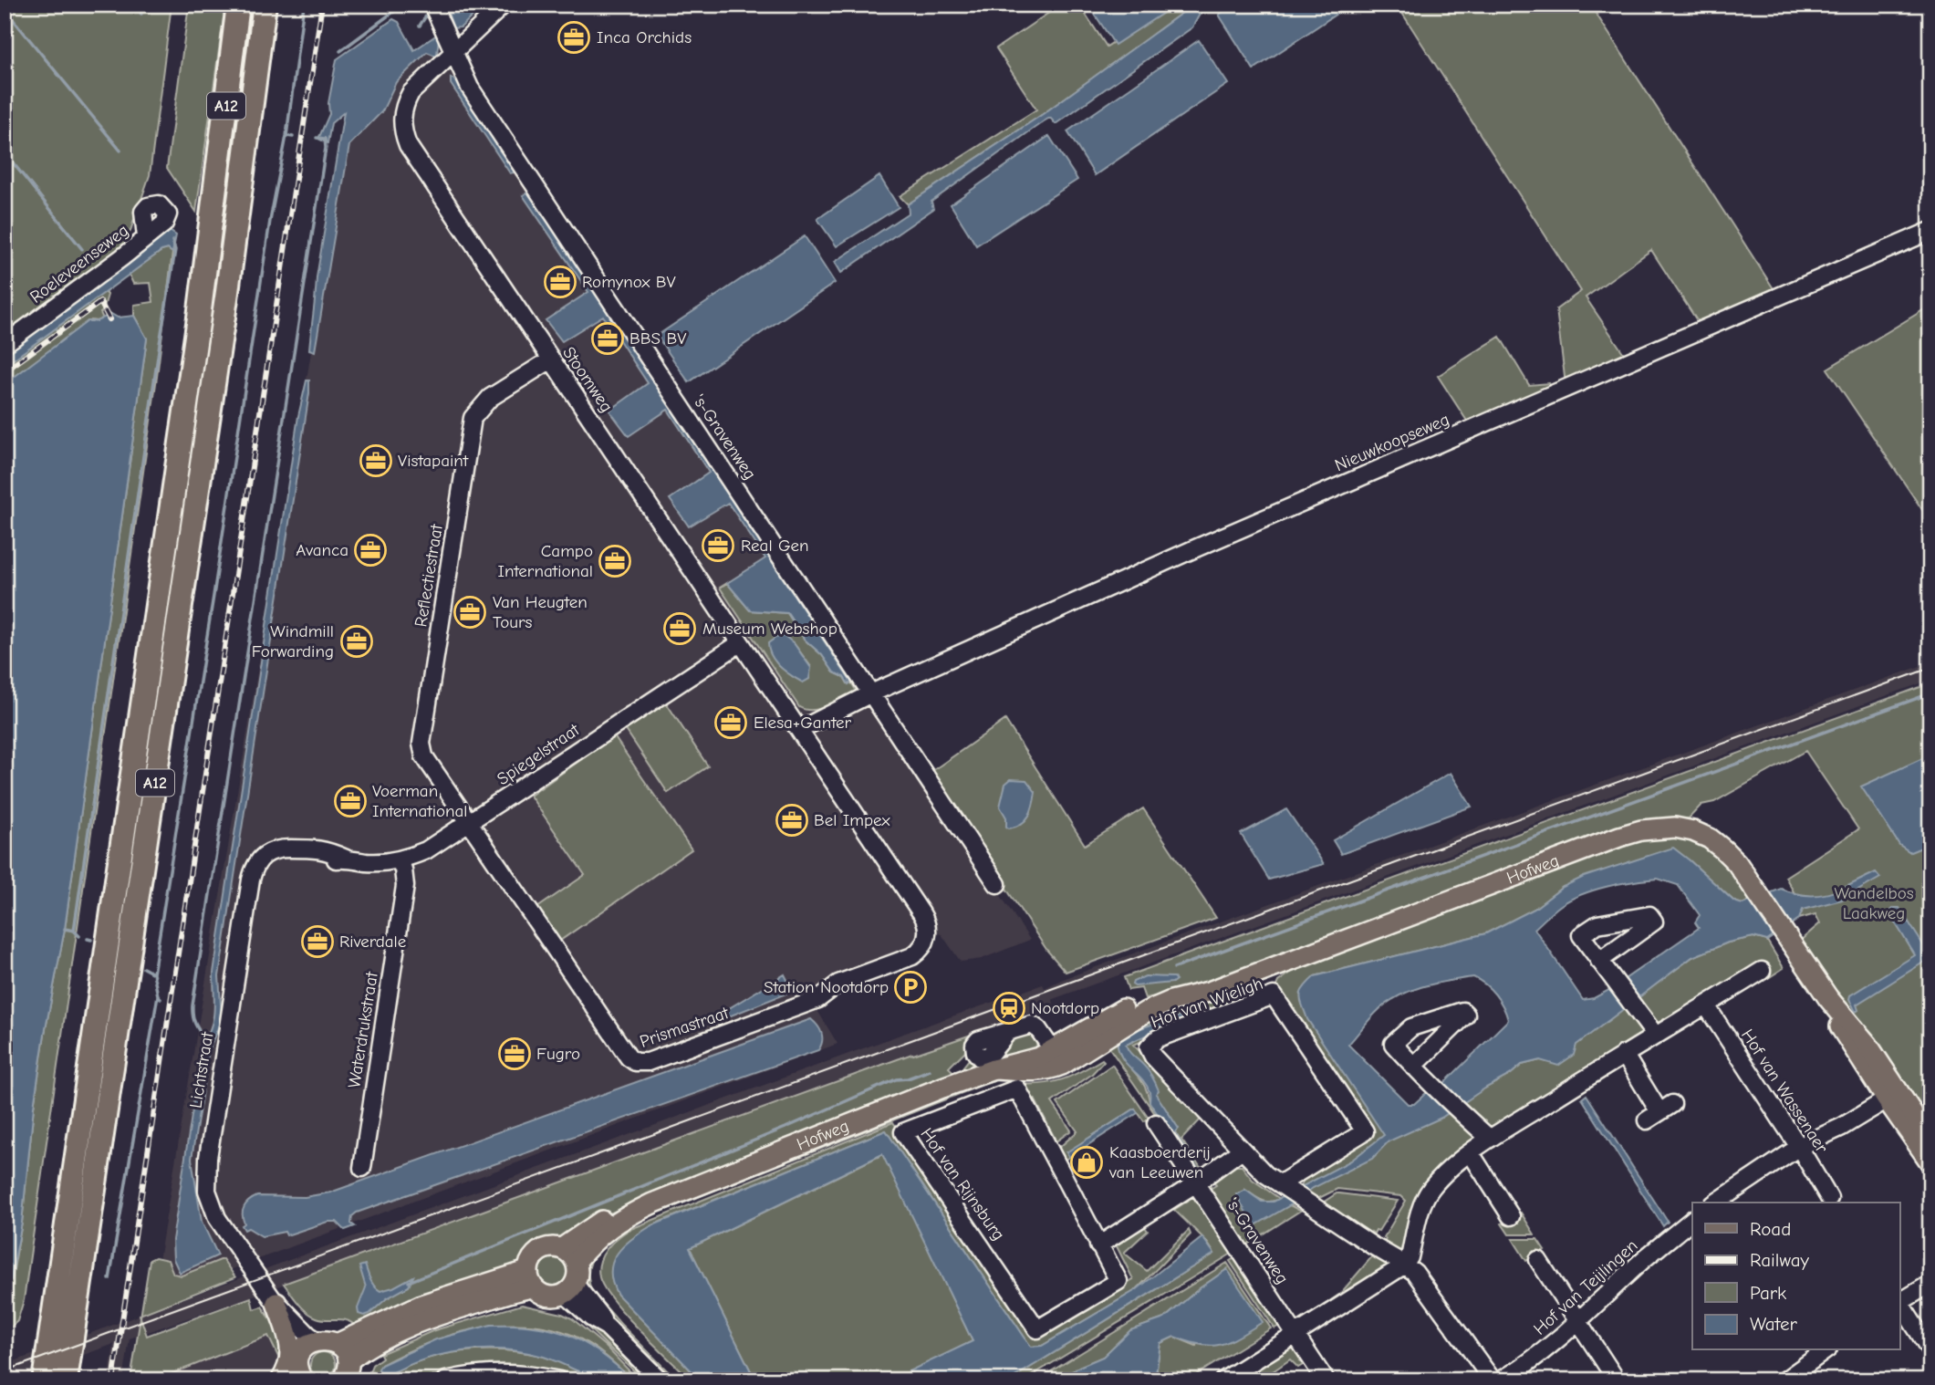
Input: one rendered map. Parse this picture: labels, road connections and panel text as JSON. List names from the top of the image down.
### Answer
{
  "streets": {
    "highway": ["A12"],
    "main road": ["Hofweg"],
    "street": [
      "Roeleveenseweg",
      "Stoomweg",
      "'s-Gravenweg",
      "Nieuwkoopseweg",
      "Reflectiestraat",
      "Spiegelstraat",
      "Hof van Wieligh",
      "Prismastraat",
      "Waterdrukstraat",
      "Lichtstraat",
      "Hof van Wassenaer",
      "Hof van Rijnsburg",
      "Hof van Teijlingen"
    ]
  },
  "crossings": [
    ["Stoomweg", "'s-Gravenweg"],
    ["Stoomweg", "Reflectiestraat"],
    ["Stoomweg", "Spiegelstraat"],
    ["Stoomweg", "Prismastraat"],
    ["'s-Gravenweg", "Nieuwkoopseweg"],
    ["Reflectiestraat", "Spiegelstraat"],
    ["Reflectiestraat", "Prismastraat"],
    ["Spiegelstraat", "Prismastraat"],
    ["Spiegelstraat", "Waterdrukstraat"],
    ["Spiegelstraat", "Lichtstraat"]
  ],
  "parks": ["Wandelbos Laakweg"],
  "places": {
    "office": [
      "Inca Orchids",
      "Romynox BV",
      "BBS BV",
      "Vistapaint",
      "Real Gen",
      "Avanca",
      "Campo International",
      "Van Heugten Tours",
      "Museum Webshop",
      "Windmill Forwarding",
      "Elesa+Ganter",
      "Voerman International",
      "Bel Impex",
      "Riverdale",
      "Fugro"
    ],
    "parking": ["Station Nootdorp"],
    "station": ["Nootdorp"],
    "shop": ["Kaasboerderij van Leeuwen"]
  },
  "legend": [
    "Road",
    "Railway",
    "Park",
    "Water"
  ]
}
